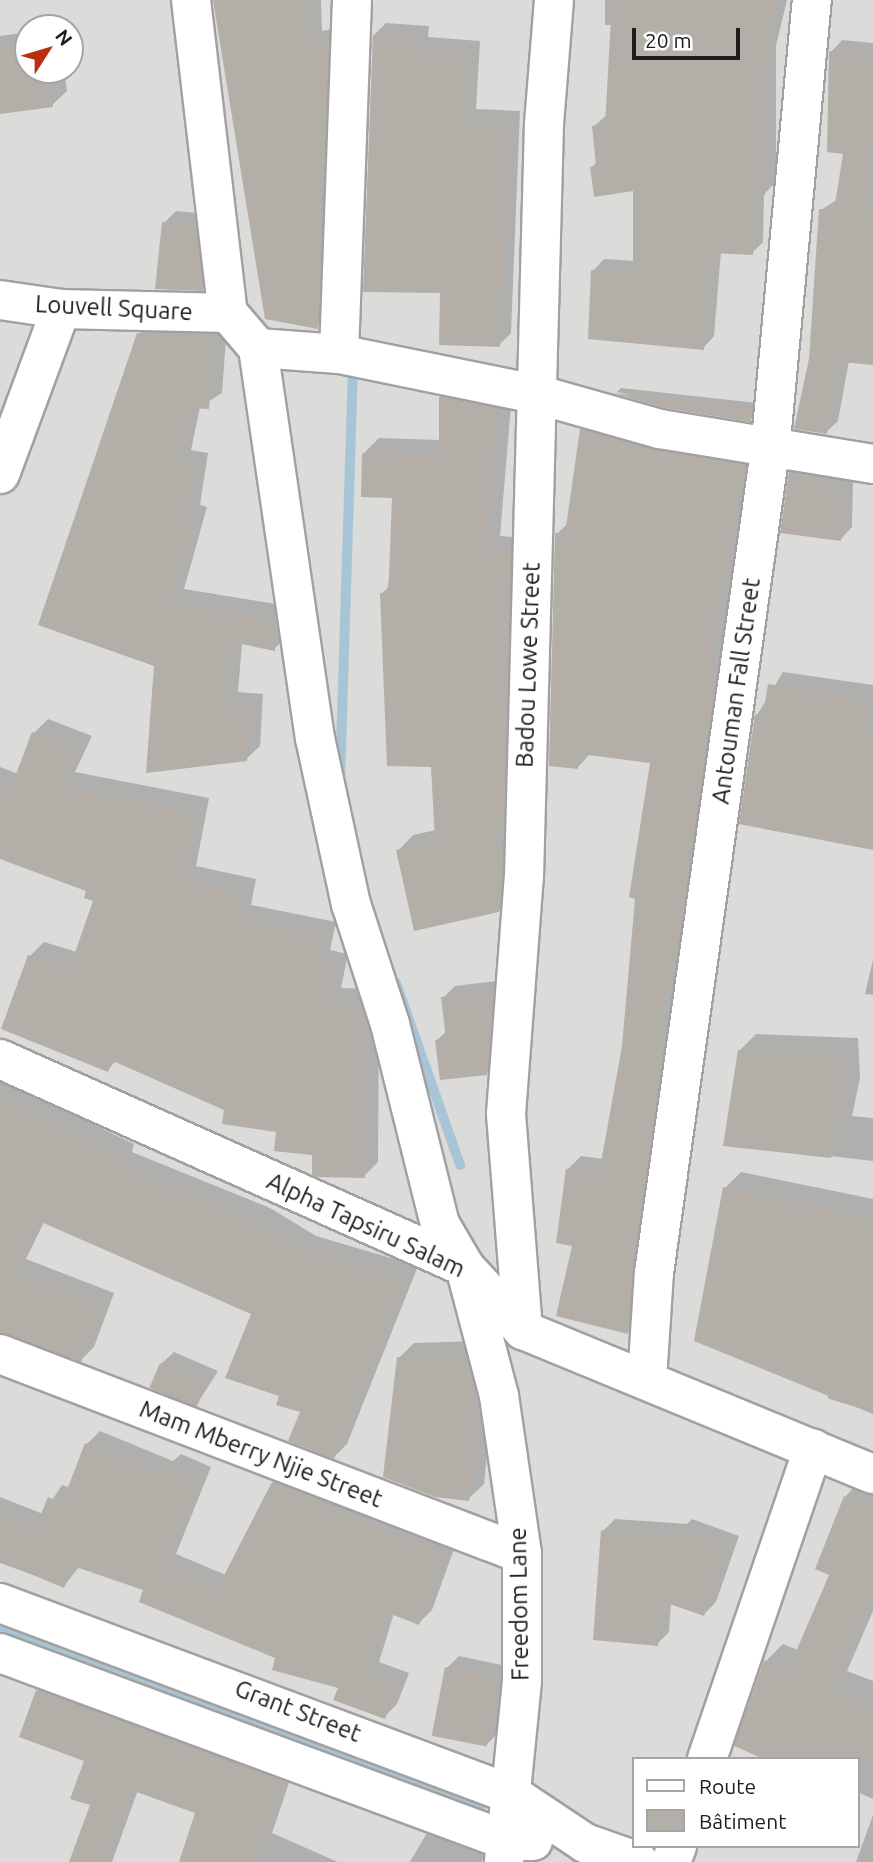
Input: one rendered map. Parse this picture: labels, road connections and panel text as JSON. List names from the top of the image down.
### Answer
{
  "streets": {
    "street": [
      "Louvell Square",
      "Badou Lowe Street",
      "Antouman Fall Street",
      "Alpha Tapsiru Salam",
      "Mam Mberry Njie Street",
      "Freedom Lane",
      "Grant Street"
    ]
  },
  "crossings": [
    ["Badou Lowe Street", "Alpha Tapsiru Salam"],
    ["Antouman Fall Street", "Alpha Tapsiru Salam"],
    ["Alpha Tapsiru Salam", "Freedom Lane"],
    ["Mam Mberry Njie Street", "Freedom Lane"],
    ["Freedom Lane", "Grant Street"]
  ],
  "legend": ["Route", "Bâtiment"],
  "scale_bar": "20 m",
  "north": "top right"
}
